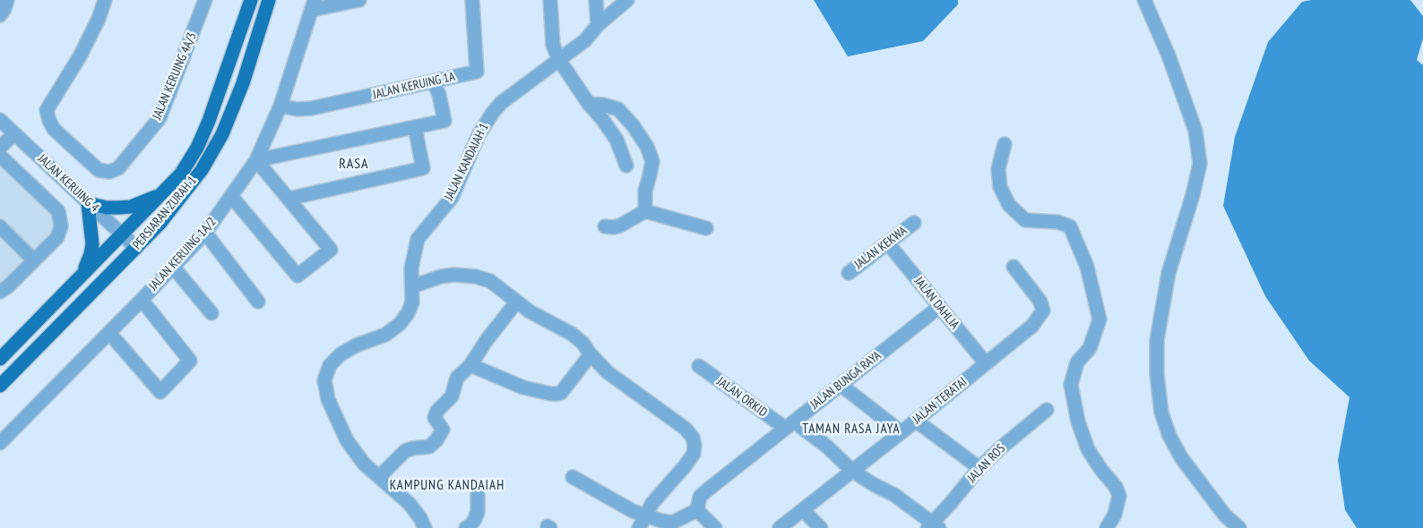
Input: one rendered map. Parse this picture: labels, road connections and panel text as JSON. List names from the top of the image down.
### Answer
{
  "streets": {
    "main road": ["PERSIARAN ZURAH 1"],
    "street": [
      "JALAN KERUING 4A/3",
      "JALAN KERUING 1A",
      "JALAN KANDAIAH 1",
      "JALAN KERUING 4",
      "JALAN KEKWA",
      "JALAN KERUING 1A/2",
      "JALAN DAHLIA",
      "JALAN BUNGA RAYA",
      "JALAN ORKID",
      "JALAN TERATAI",
      "JALAN ROS"
    ]
  },
  "crossings": [
    ["JALAN KERUING 1A", "JALAN KERUING 1A/2"],
    ["JALAN KERUING 4", "PERSIARAN ZURAH 1"],
    ["JALAN KEKWA", "JALAN DAHLIA"],
    ["JALAN DAHLIA", "JALAN BUNGA RAYA"],
    ["JALAN DAHLIA", "JALAN TERATAI"],
    ["JALAN BUNGA RAYA", "JALAN ORKID"],
    ["JALAN ORKID", "JALAN TERATAI"],
    ["JALAN ORKID", "JALAN ROS"]
  ],
  "districts": ["RASA", "TAMAN RASA JAYA", "KAMPUNG KANDAIAH"]
}
